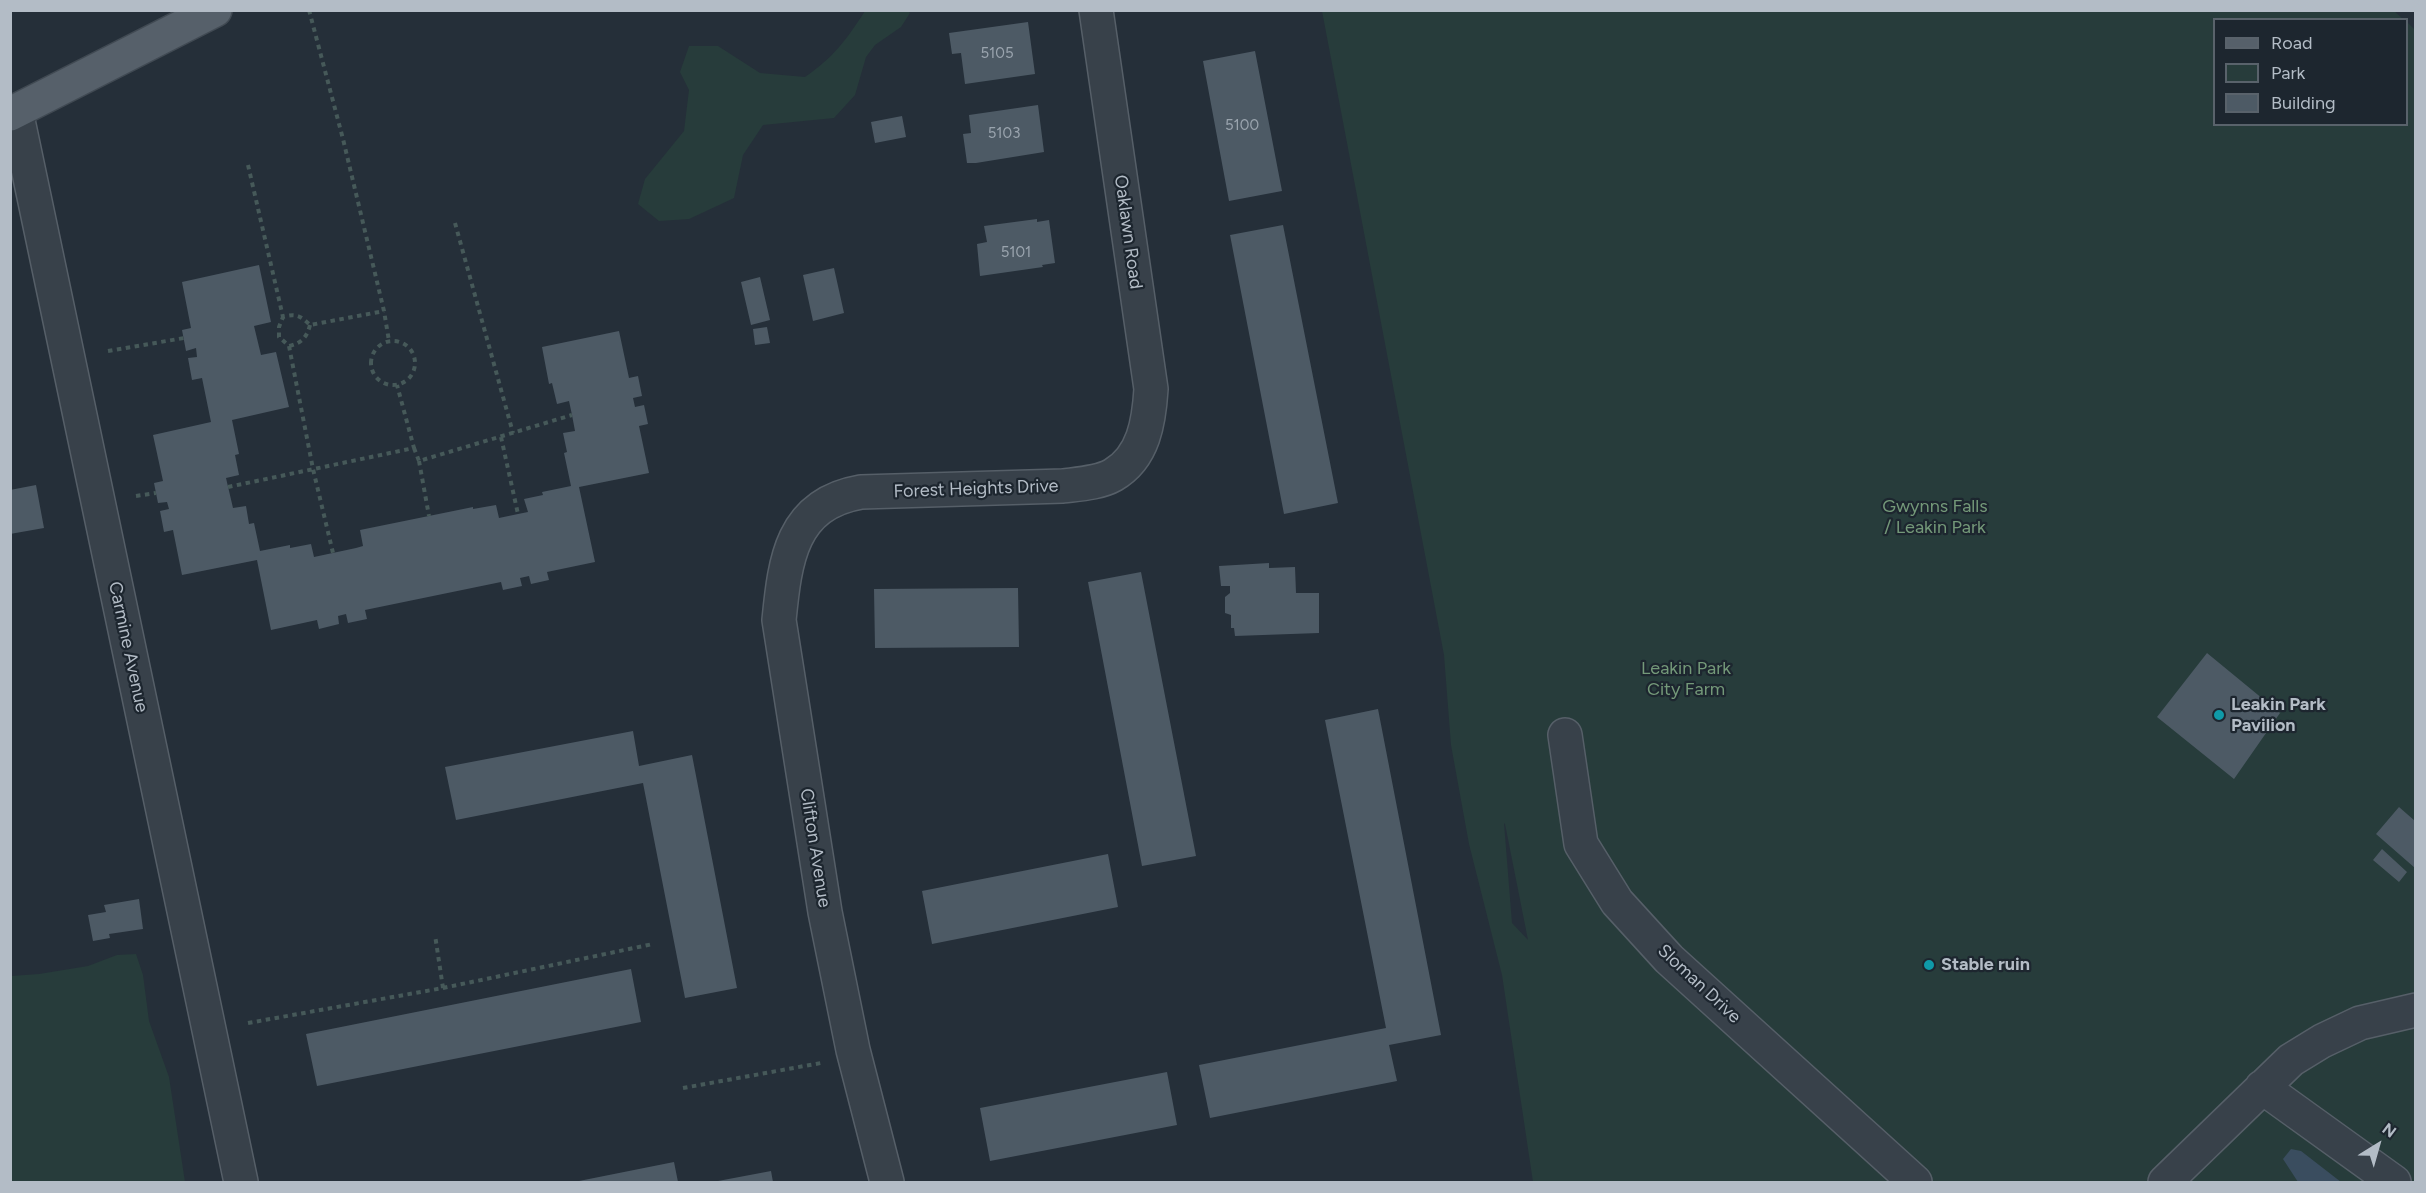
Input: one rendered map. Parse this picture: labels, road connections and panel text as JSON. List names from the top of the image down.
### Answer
{
  "streets": {
    "street": [
      "Oaklawn Road",
      "Forest Heights Drive",
      "Carmine Avenue",
      "Clifton Avenue",
      "Sloman Drive"
    ]
  },
  "crossings": [
    ["Oaklawn Road", "Forest Heights Drive"],
    ["Forest Heights Drive", "Clifton Avenue"]
  ],
  "parks": ["Gwynns Falls / Leakin Park", "Leakin Park City Farm"],
  "places": ["Leakin Park Pavilion", "Stable ruin"],
  "house_numbers": [
    "5105",
    "5100",
    "5103",
    "5101"
  ],
  "legend": ["Road", "Park", "Building"],
  "north": "top right"
}
